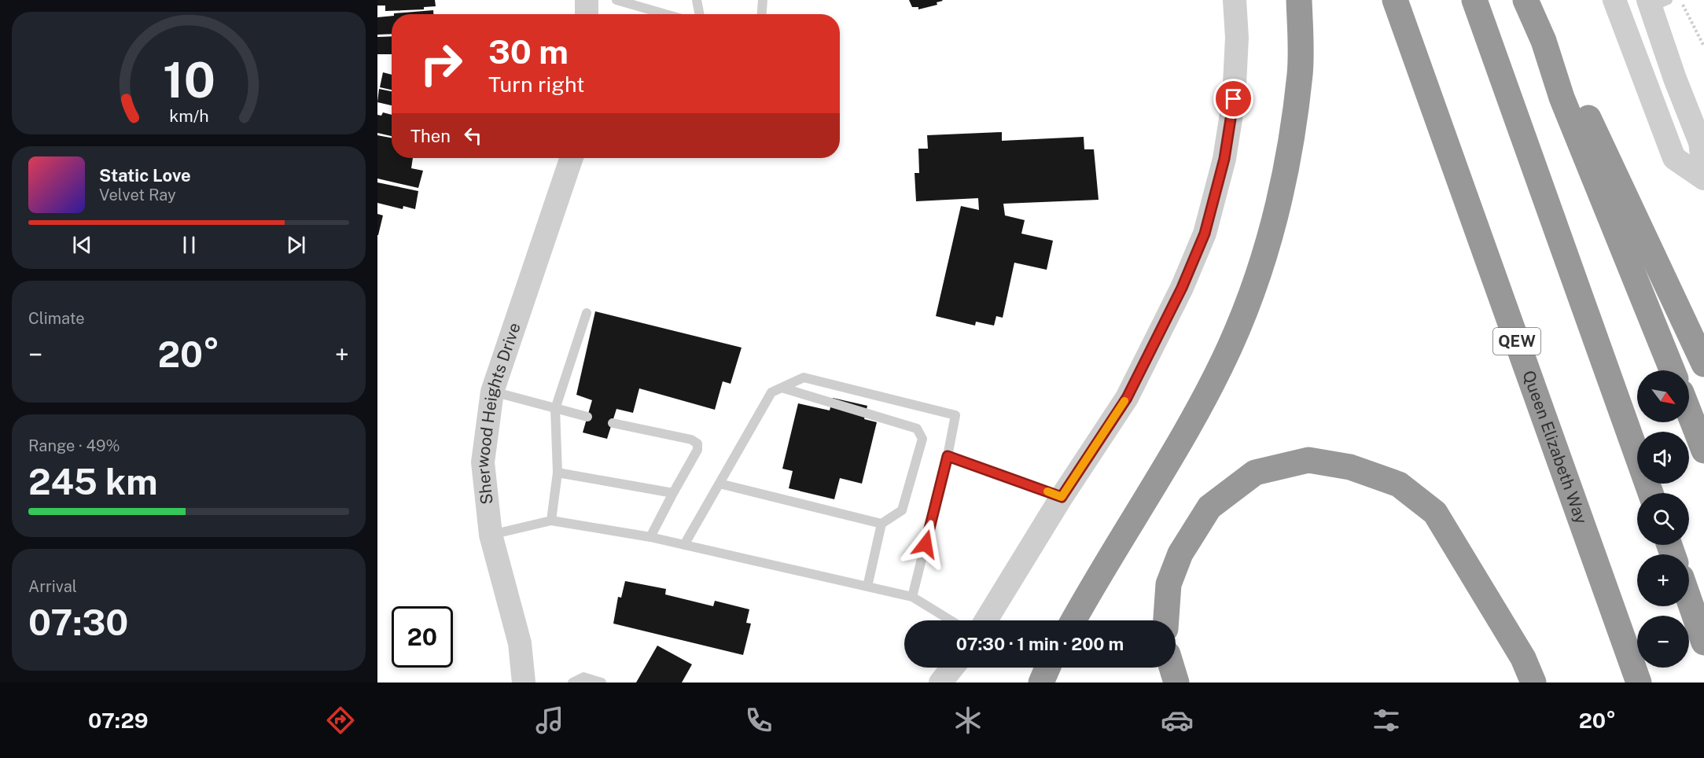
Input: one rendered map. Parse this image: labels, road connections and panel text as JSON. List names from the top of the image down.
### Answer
{
  "streets": {
    "highway": ["QEW", "Queen Elizabeth Way"],
    "street": ["Sherwood Heights Drive"]
  },
  "north": "bottom right",
  "page": {
    "turn": ["30 m", "Turn right"],
    "then": "Then",
    "song": ["Static Love", "Velvet Ray"],
    "tile": [
      "Climate",
      ["Range · 49%", "245 km"],
      ["Arrival", "07:30"]
    ],
    "heat": ["−", "20°", "+"],
    "map_buttons": ["+", "−"],
    "limit": "20",
    "trip": "07:30 · 1 min · 200 m",
    "tabs": ["07:29", "20°"],
    "gauge": ["10", "km/h"]
  }
}
